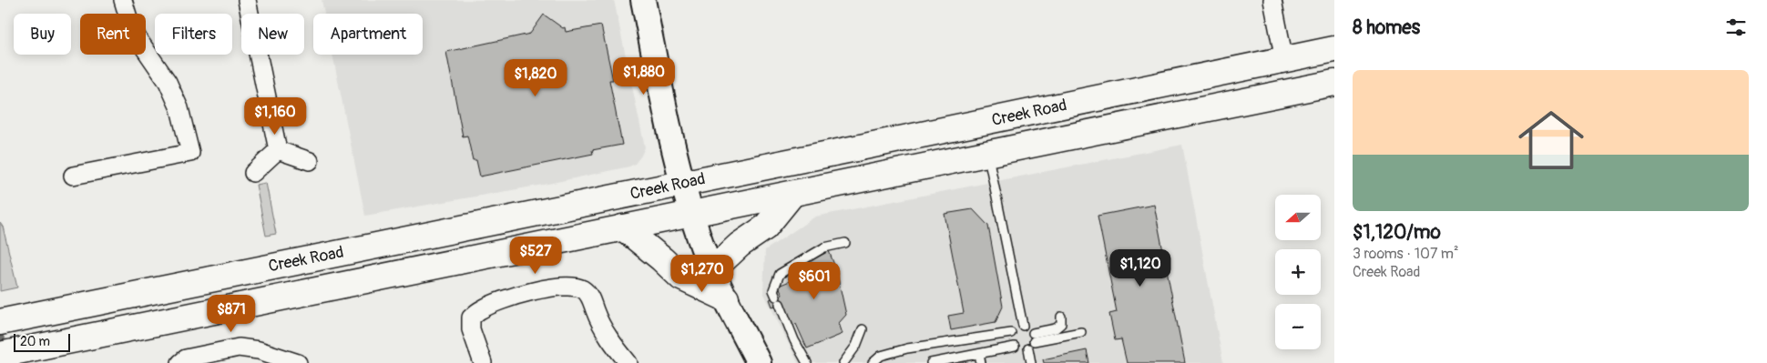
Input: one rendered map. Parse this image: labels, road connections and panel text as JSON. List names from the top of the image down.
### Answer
{
  "streets": {
    "main road": ["Creek Road"]
  },
  "scale_bar": "20 m",
  "north": "left",
  "page": {
    "heading": "8 homes",
    "chip": [
      "Buy",
      "Rent",
      "Filters",
      "New",
      "Apartment"
    ],
    "list": [
      {
        "name": "$1,120/mo",
        "note": "3 rooms · 107 m² · Creek Road"
      }
    ],
    "price": [
      "$1,880",
      "$1,820",
      "$1,160",
      "$527",
      "$1,120",
      "$1,270",
      "$601",
      "$871"
    ],
    "map_buttons": ["+", "−"],
    "scale": "20 m"
  }
}
